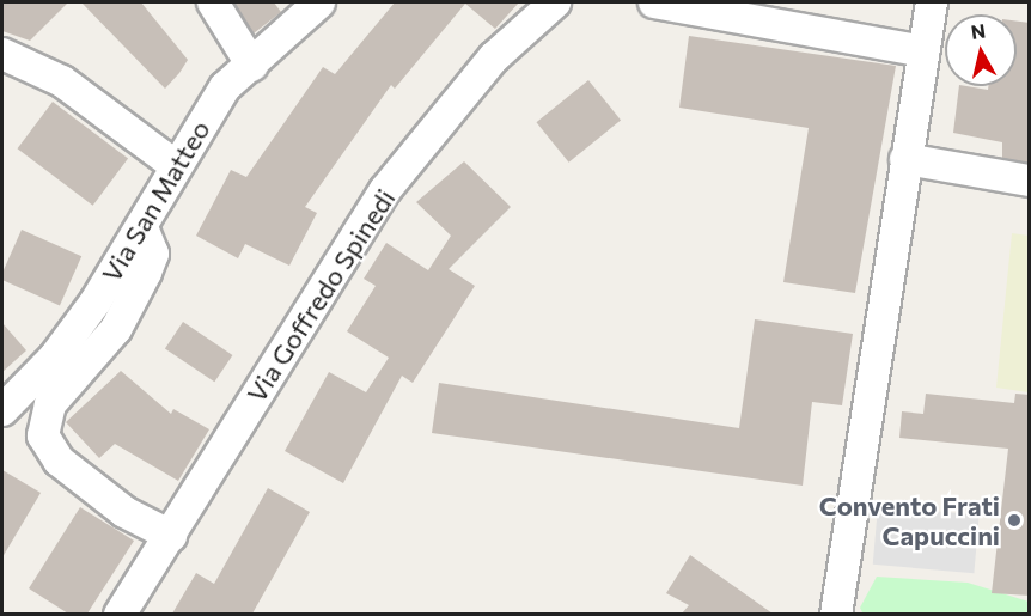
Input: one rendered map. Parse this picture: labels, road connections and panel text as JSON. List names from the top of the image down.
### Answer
{
  "streets": {
    "street": ["Via San Matteo", "Via Goffredo Spinedi"]
  },
  "places": ["Convento Frati Capuccini"],
  "north": "top"
}
